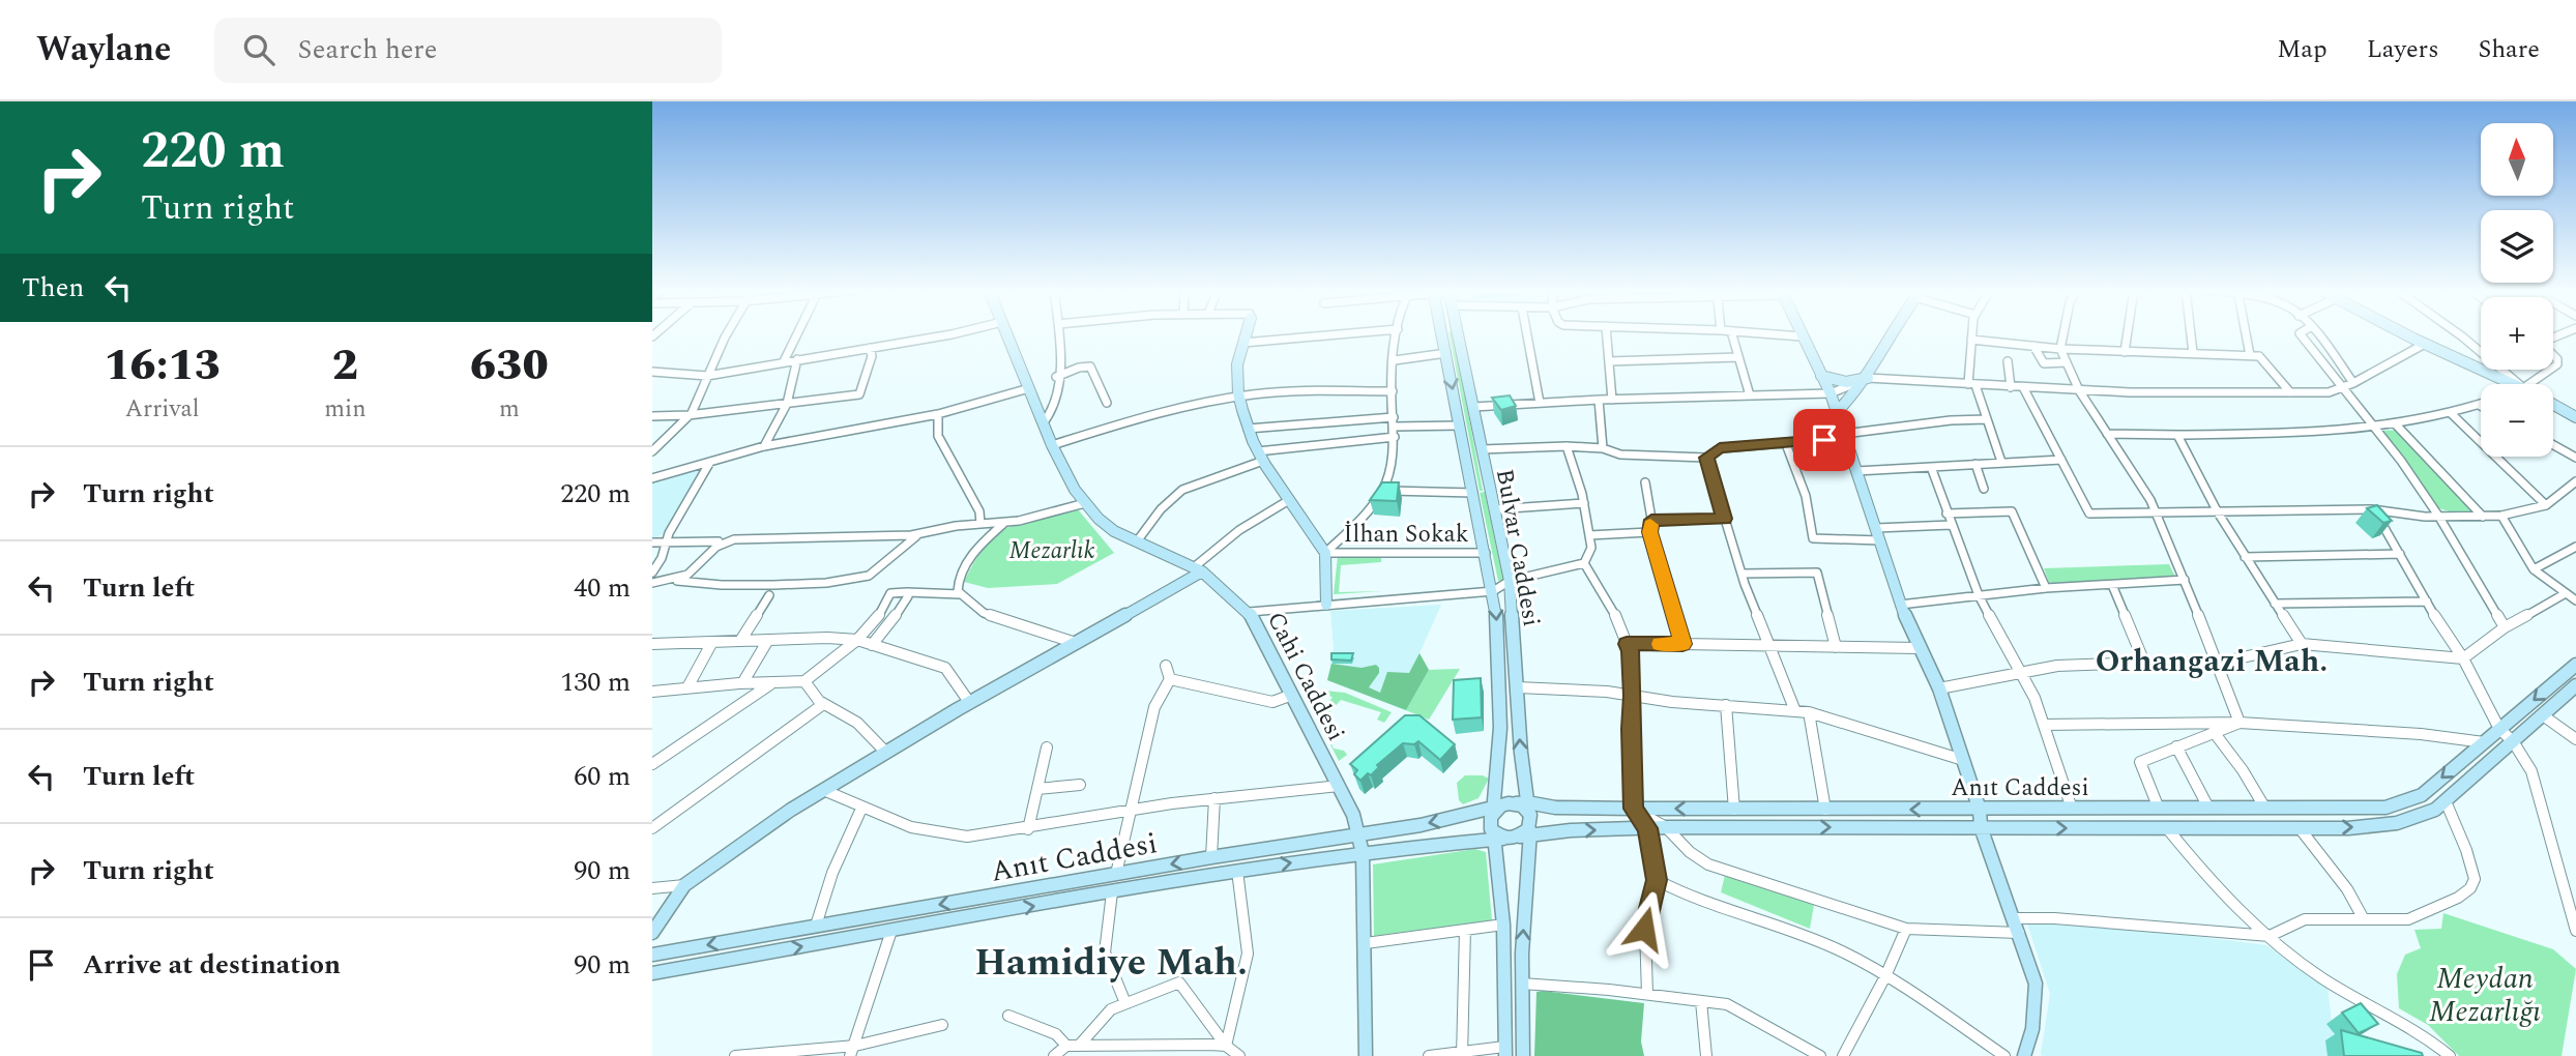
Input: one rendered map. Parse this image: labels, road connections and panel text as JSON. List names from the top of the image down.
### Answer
{
  "streets": {
    "main road": ["Bulvar Caddesi", "Cahi Caddesi", "Anıt Caddesi"],
    "street": ["İlhan Sokak"]
  },
  "crossings": [
    ["Bulvar Caddesi", "Anıt Caddesi"],
    ["Cahi Caddesi", "Anıt Caddesi"]
  ],
  "districts": ["Orhangazi Mah.", "Hamidiye Mah."],
  "parks": ["Mezarlık", "Meydan Mezarlığı"],
  "north": "top",
  "page": {
    "header": "Waylane",
    "search": "Search here",
    "nav": ["Map", "Layers", "Share"],
    "turn": ["220 m", "Turn right"],
    "map_buttons": ["+", "−"],
    "then": "Then",
    "eta": [
      "16:13",
      "Arrival",
      "2",
      "min",
      "630",
      "m"
    ],
    "list": [
      {
        "name": "Turn right",
        "value": "220 m"
      },
      {
        "name": "Turn left",
        "value": "40 m"
      },
      {
        "name": "Turn right",
        "value": "130 m"
      },
      {
        "name": "Turn left",
        "value": "60 m"
      },
      {
        "name": "Turn right",
        "value": "90 m"
      },
      {
        "name": "Arrive at destination",
        "value": "90 m"
      }
    ]
  }
}
